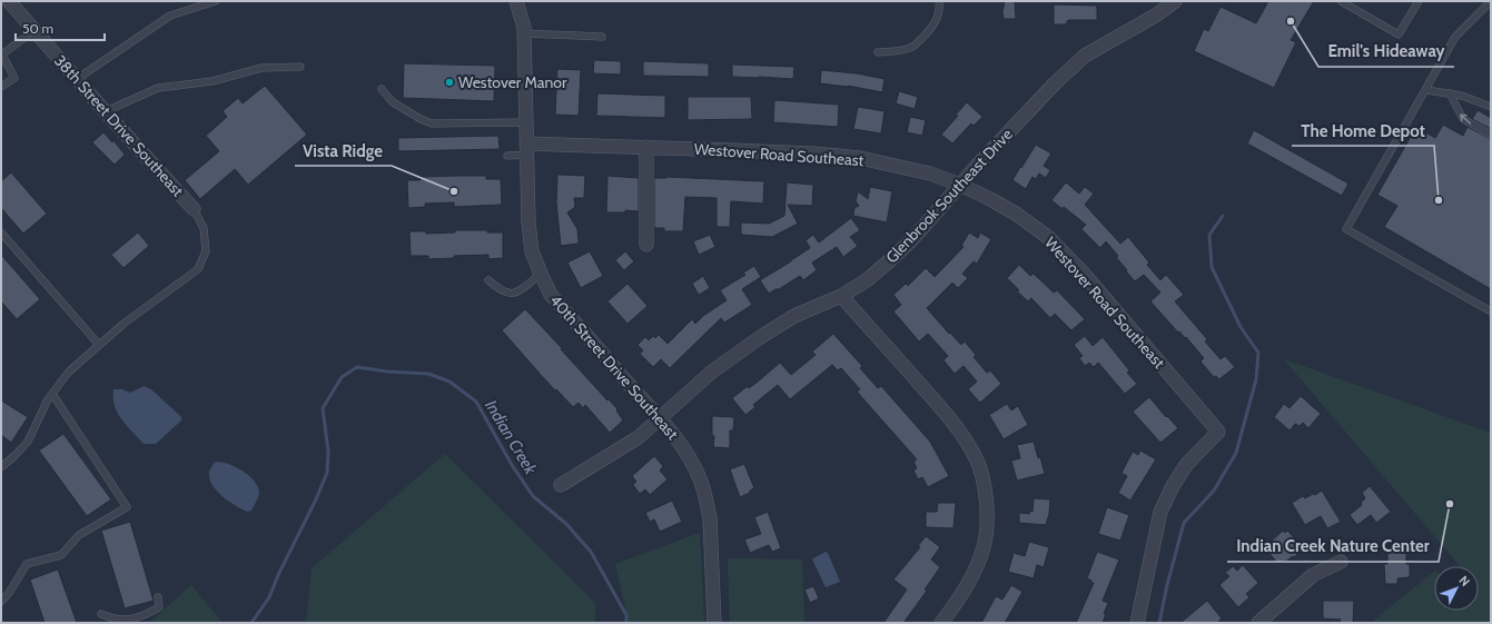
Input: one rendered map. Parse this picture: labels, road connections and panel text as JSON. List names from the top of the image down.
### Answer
{
  "streets": {
    "street": [
      "38th Street Drive Southeast",
      "Westover Road Southeast",
      "Glenbrook Southeast Drive",
      "40th Street Drive Southeast"
    ]
  },
  "crossings": [
    ["Westover Road Southeast", "Glenbrook Southeast Drive"],
    ["Westover Road Southeast", "40th Street Drive Southeast"],
    ["Glenbrook Southeast Drive", "40th Street Drive Southeast"]
  ],
  "water": ["Indian Creek"],
  "places": [
    "Emil's Hideaway",
    "Westover Manor",
    "Vista Ridge",
    "The Home Depot",
    "Indian Creek Nature Center"
  ],
  "scale_bar": "50 m",
  "north": "top right"
}
